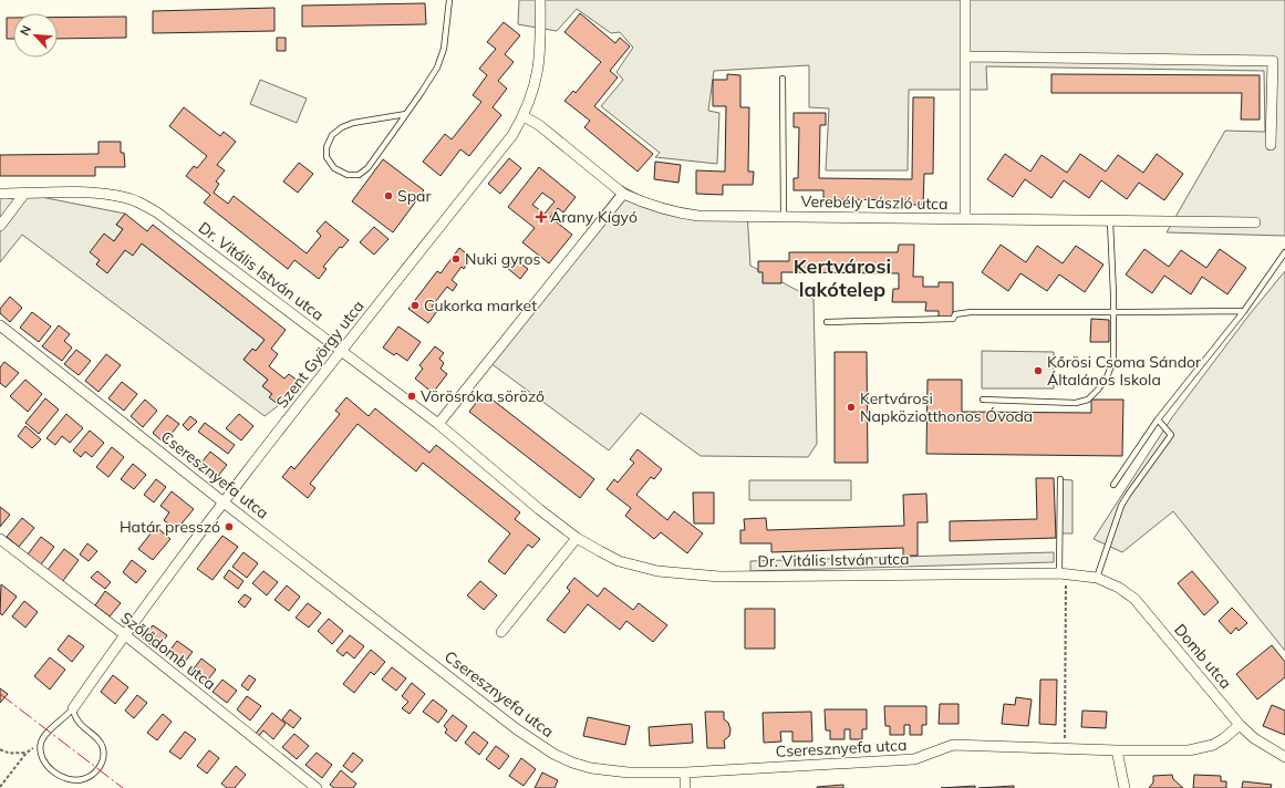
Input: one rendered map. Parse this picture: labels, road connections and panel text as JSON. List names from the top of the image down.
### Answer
{
  "streets": {
    "street": [
      "Verebély László utca",
      "Dr. Vitális István utca",
      "Szent György utca",
      "Cseresznyefa utca",
      "Szőlődomb utca",
      "Domb utca"
    ]
  },
  "crossings": [
    ["Verebély László utca", "Szent György utca"],
    ["Dr. Vitális István utca", "Szent György utca"],
    ["Dr. Vitális István utca", "Domb utca"],
    ["Szent György utca", "Cseresznyefa utca"],
    ["Szent György utca", "Szőlődomb utca"],
    ["Cseresznyefa utca", "Domb utca"]
  ],
  "districts": ["Kertvárosi lakótelep"],
  "places": {
    "other": [
      "Spar",
      "Nuki gyros",
      "Cukorka market",
      "Kőrösi Csoma Sándor Általános Iskola",
      "Vörösróka söröző",
      "Kertvárosi Napköziotthonos Óvoda",
      "Határ presszó"
    ],
    "health": ["Arany Kígyó"]
  },
  "north": "top left"
}
